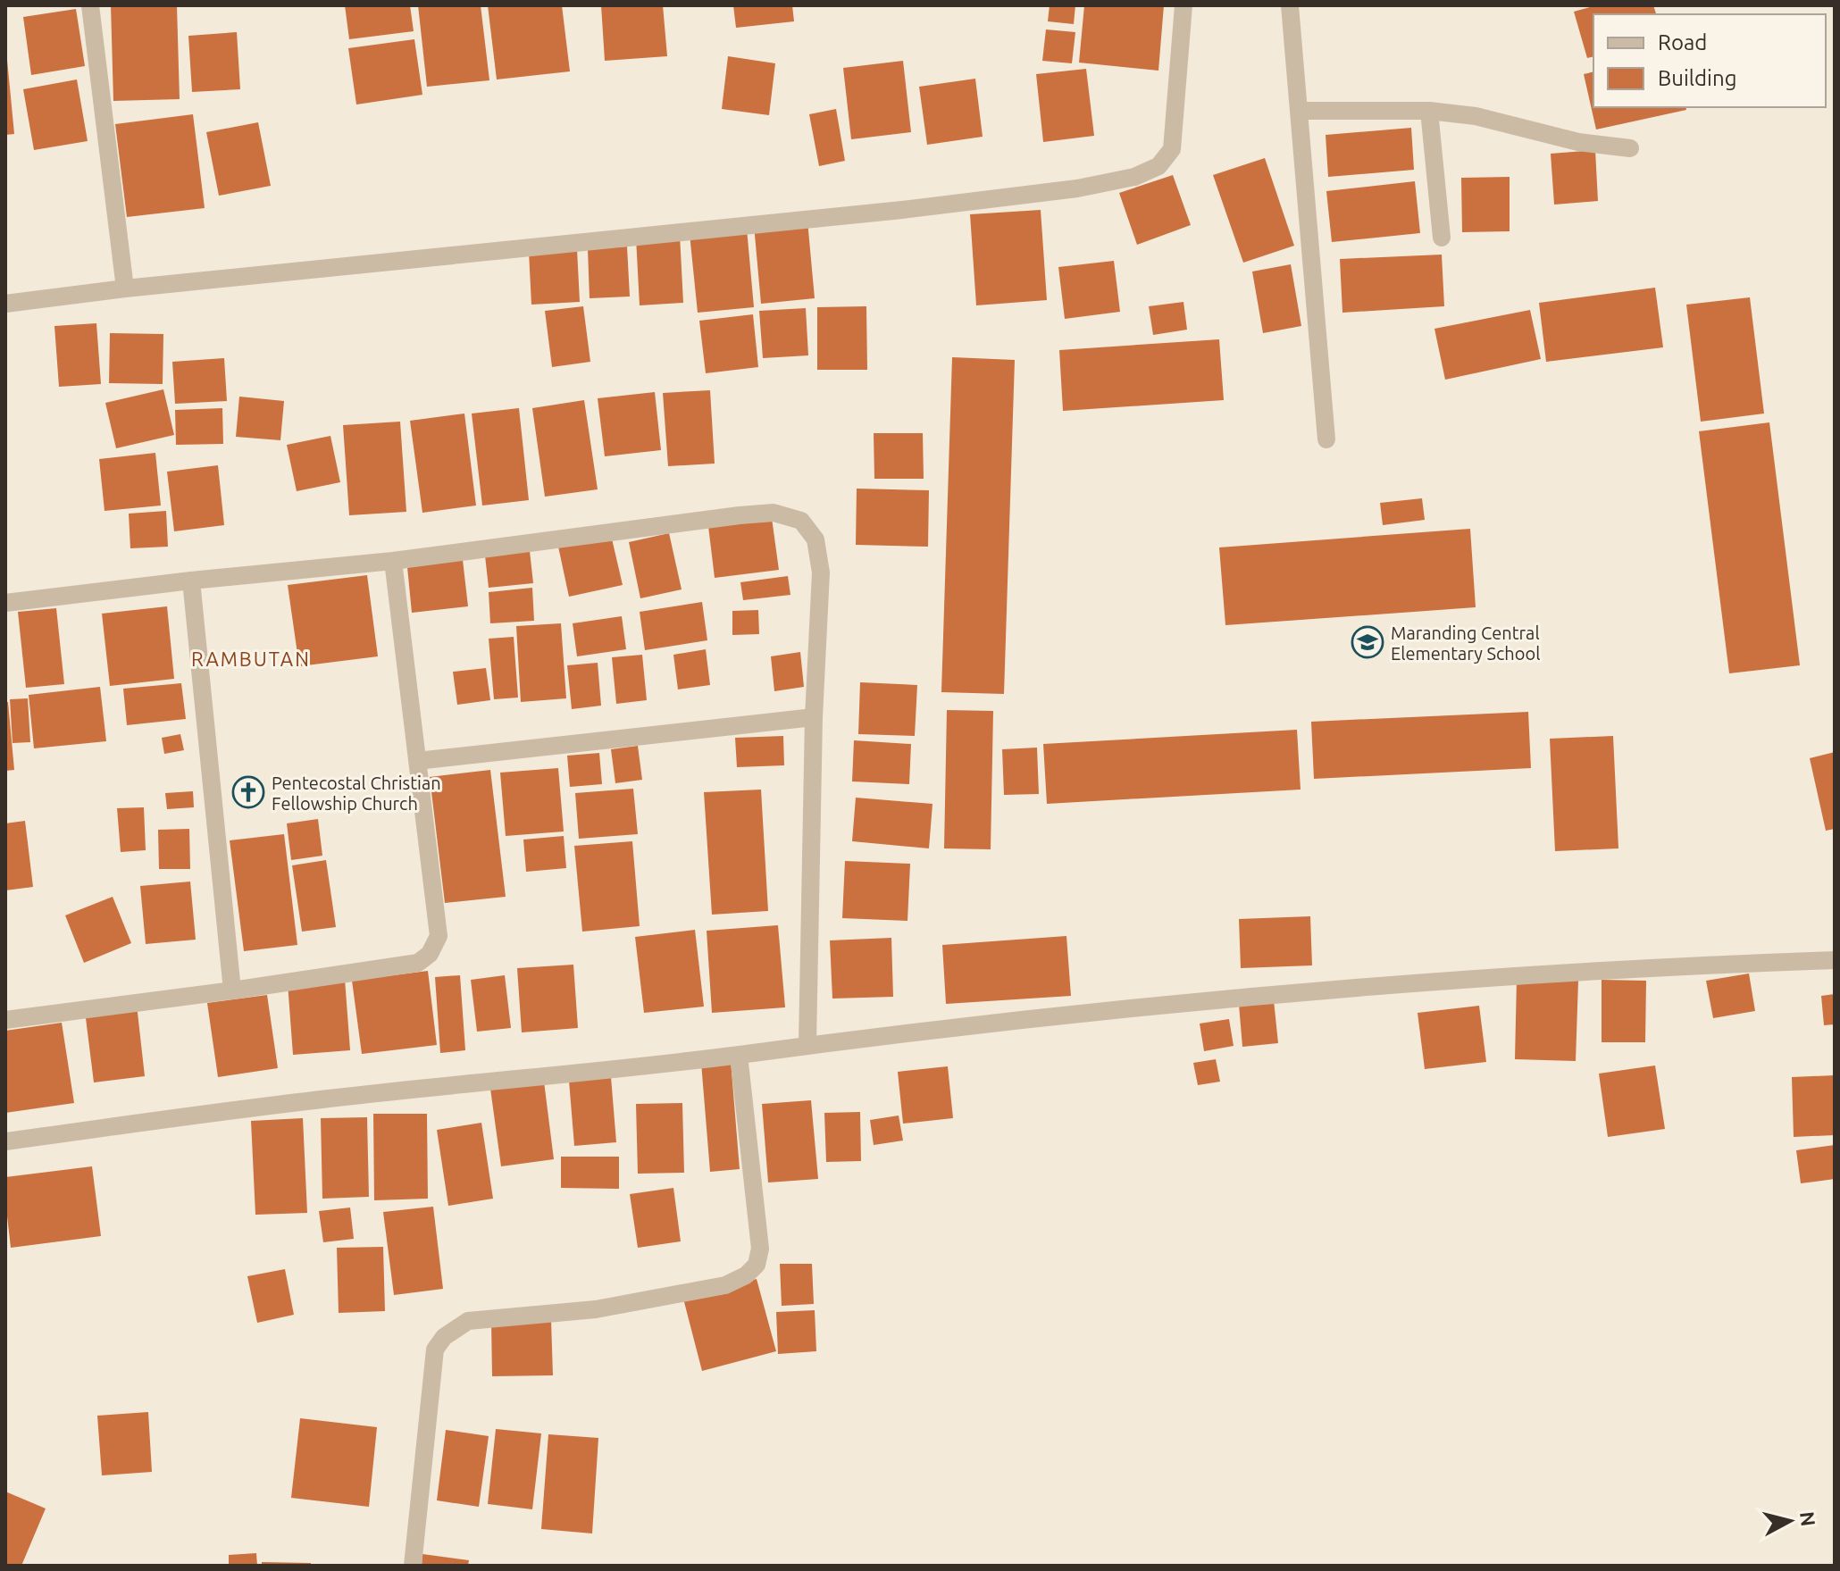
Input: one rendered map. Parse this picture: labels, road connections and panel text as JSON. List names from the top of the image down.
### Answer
{
  "districts": ["RAMBUTAN"],
  "places": {
    "school or university": ["Maranding Central Elementary School"],
    "church": ["Pentecostal Christian Fellowship Church"]
  },
  "legend": ["Road", "Building"],
  "north": "right"
}
